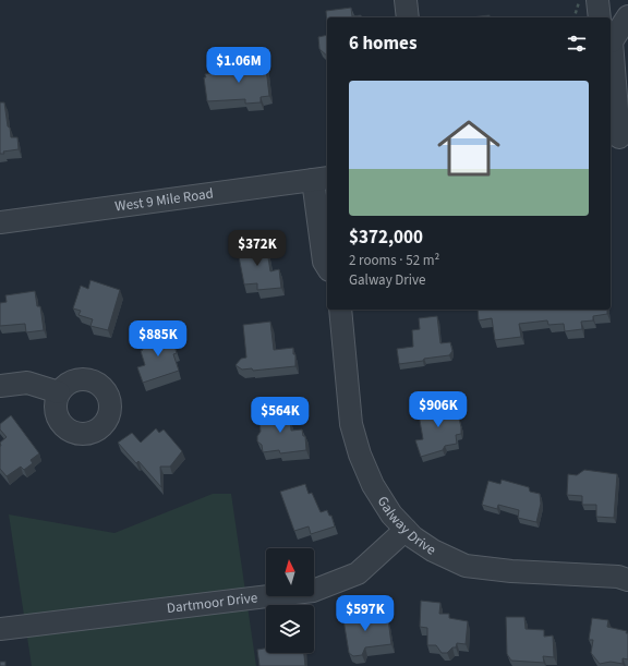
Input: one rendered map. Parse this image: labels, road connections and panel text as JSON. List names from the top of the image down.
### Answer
{
  "streets": {
    "street": ["West 9 Mile Road", "Galway Drive", "Dartmoor Drive"]
  },
  "crossings": [
    ["Galway Drive", "Dartmoor Drive"]
  ],
  "north": "top",
  "page": {
    "heading": "6 homes",
    "price": [
      "$1.06M",
      "$372K",
      "$885K",
      "$906K",
      "$564K",
      "$597K"
    ],
    "list": [
      {
        "name": "$372,000",
        "note": "2 rooms · 52 m² · Galway Drive"
      }
    ]
  }
}
